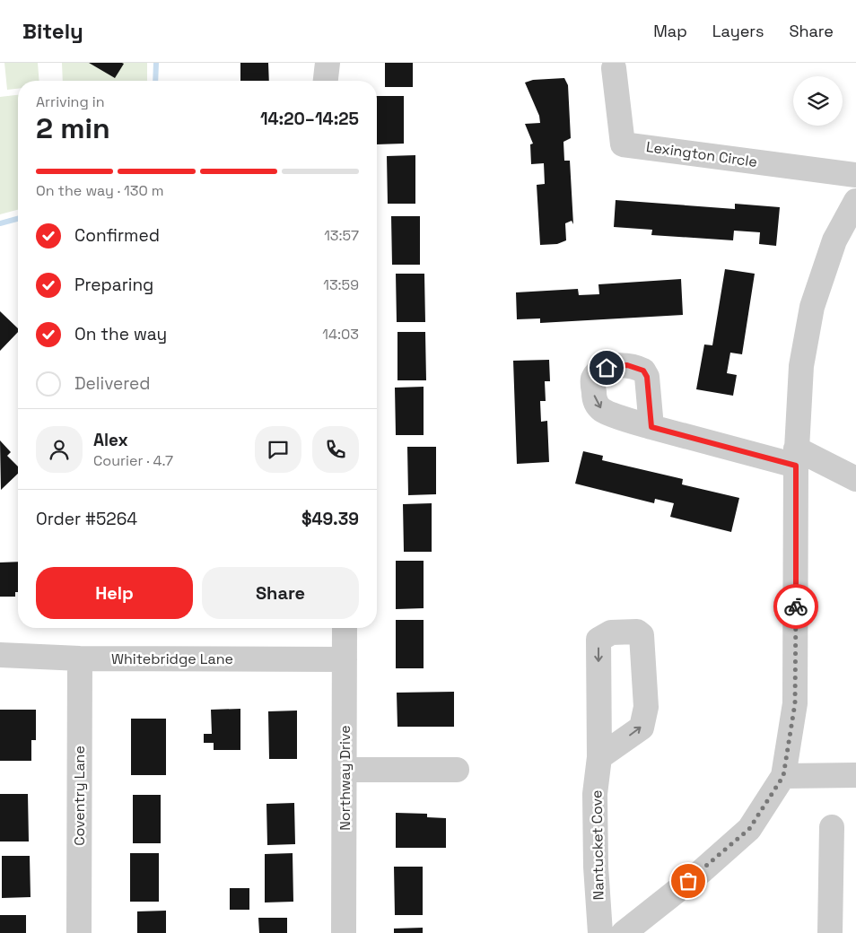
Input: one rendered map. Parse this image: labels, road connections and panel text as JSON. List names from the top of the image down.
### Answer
{
  "streets": {
    "street": [
      "Lexington Circle",
      "Whitebridge Lane",
      "Northway Drive",
      "Coventry Lane",
      "Nantucket Cove"
    ]
  },
  "crossings": [
    ["Whitebridge Lane", "Northway Drive"],
    ["Whitebridge Lane", "Coventry Lane"]
  ],
  "page": {
    "header": "Bitely",
    "nav": ["Map", "Layers", "Share"],
    "heading": ["2 min", "Arriving in", "14:20–14:25"],
    "panel": [
      "Alex",
      "Courier · 4.7",
      "Order #5264",
      "$49.39"
    ],
    "bar": "On the way · 130 m",
    "list": [
      ["Confirmed", "13:57"],
      ["Preparing", "13:59"],
      ["On the way", "14:03"],
      "Delivered"
    ],
    "buttons": ["Help", "Share"]
  }
}
